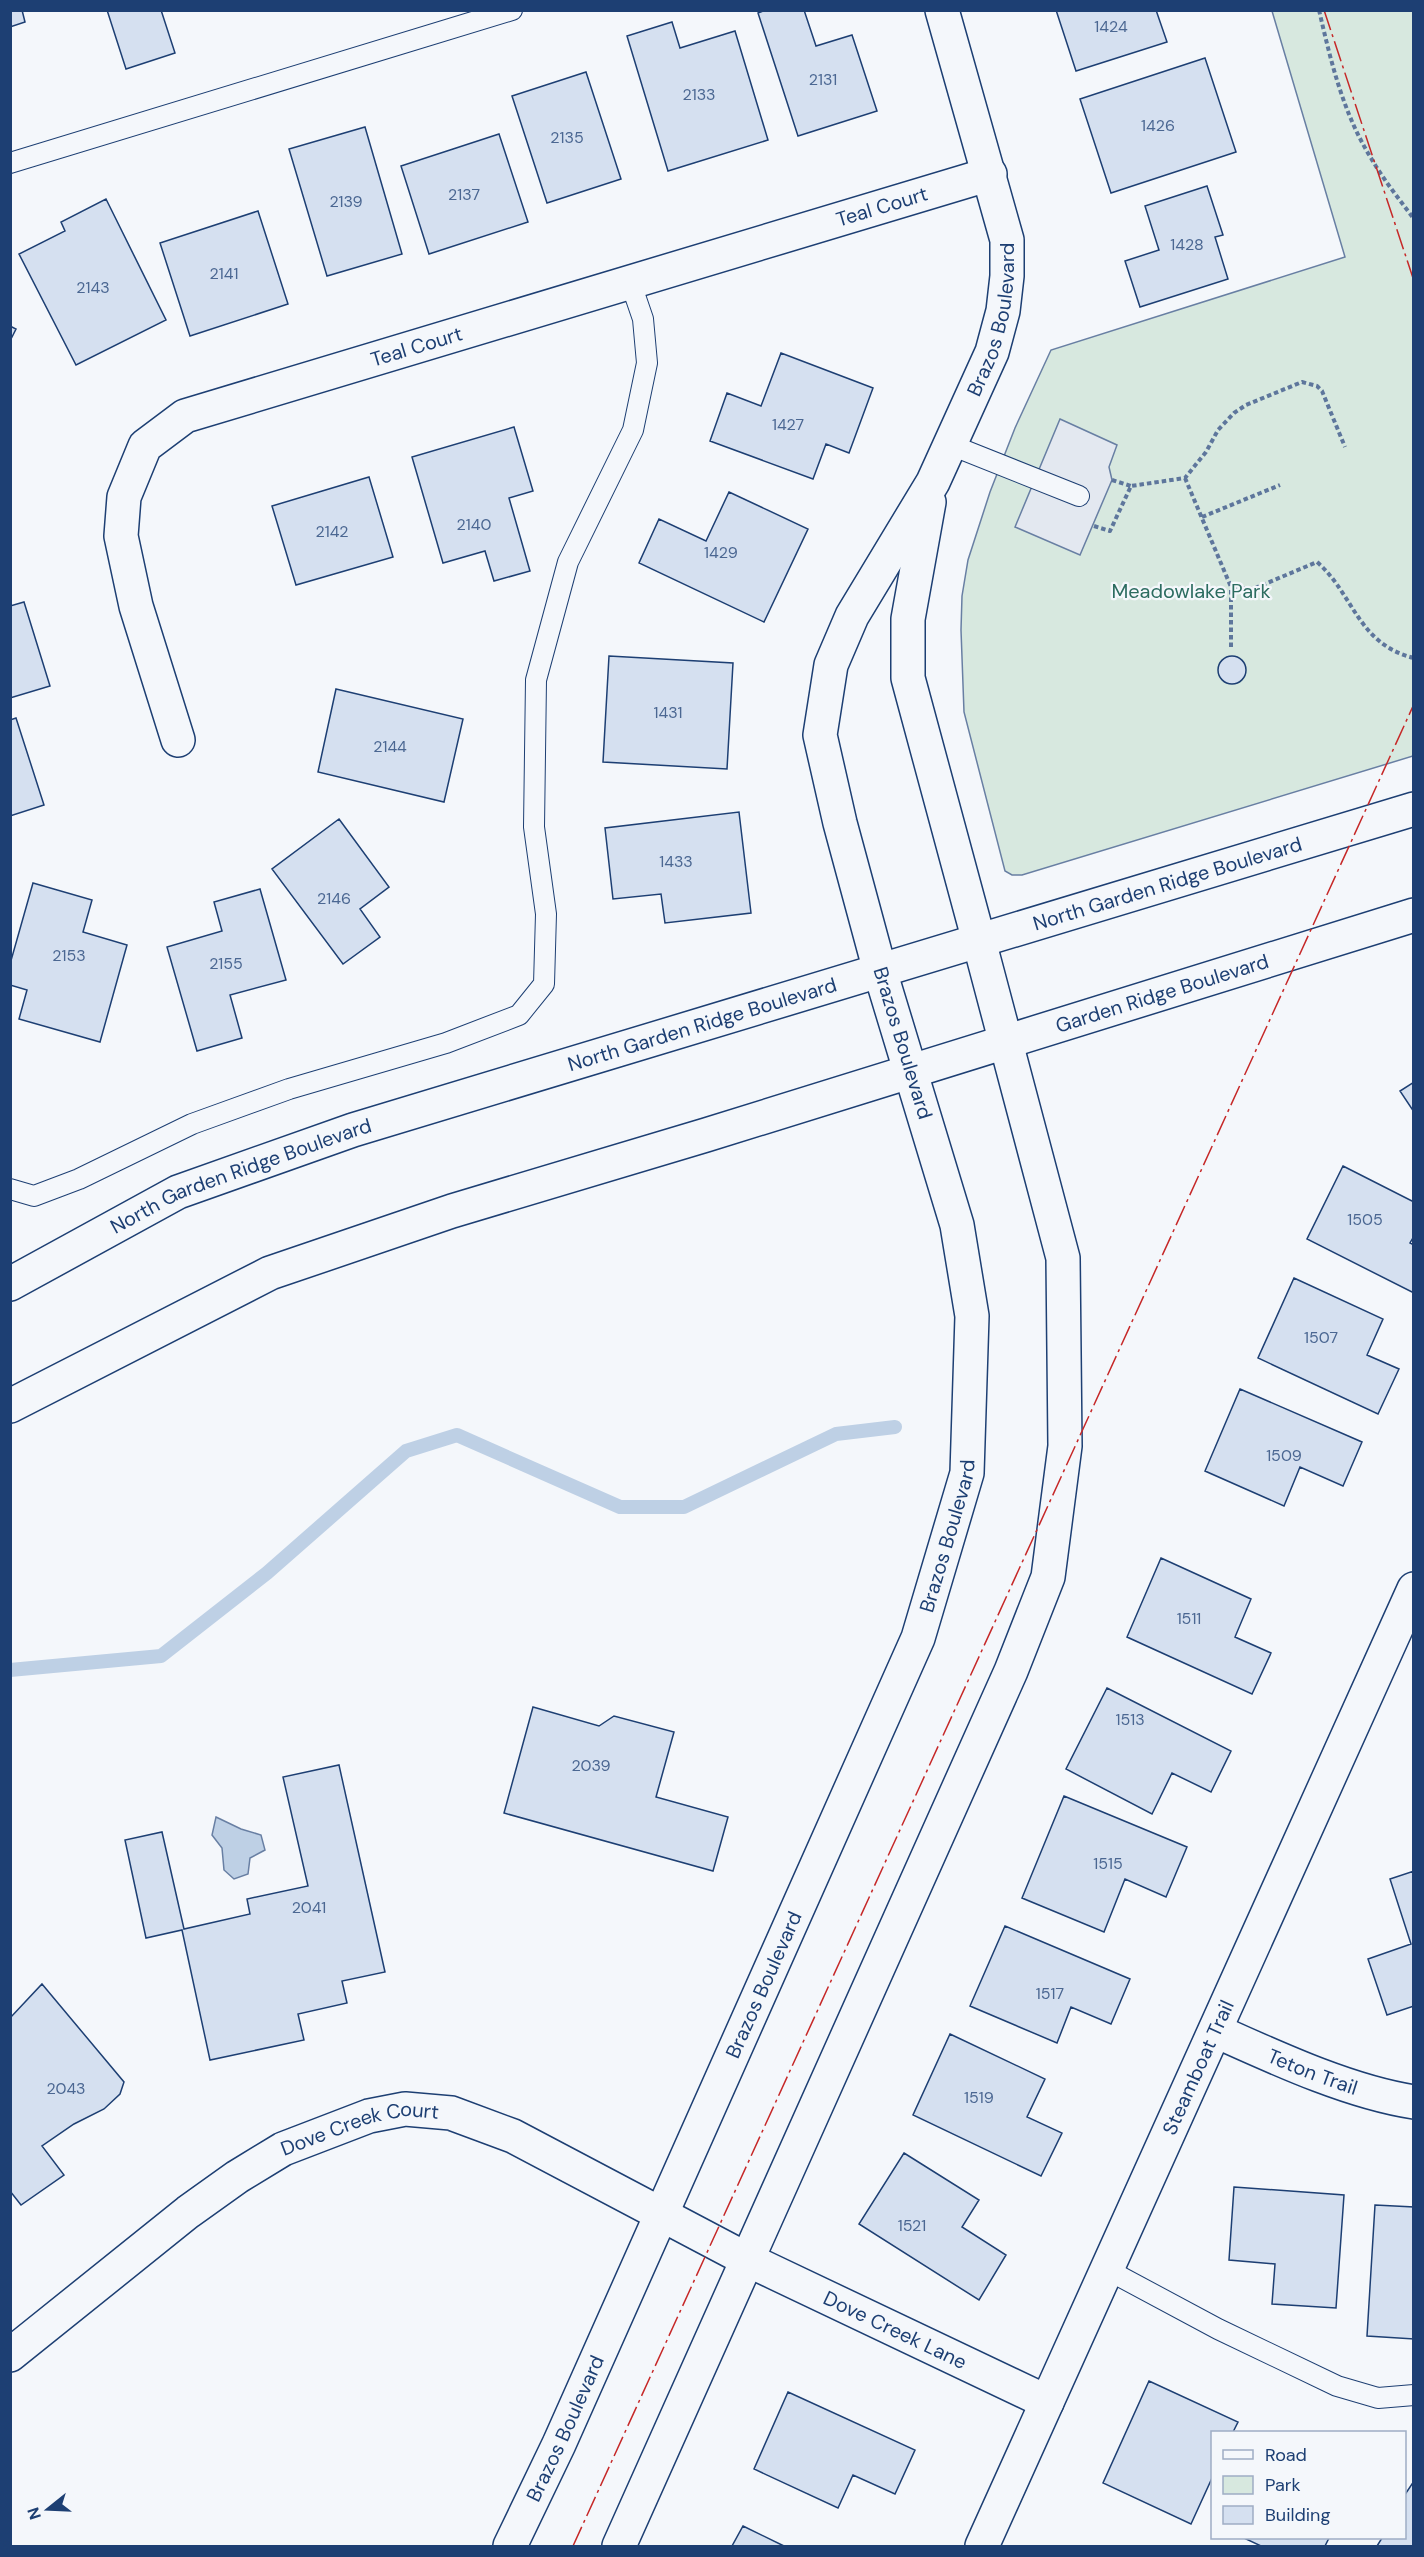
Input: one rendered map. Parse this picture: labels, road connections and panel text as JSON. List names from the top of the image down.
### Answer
{
  "streets": {
    "main road": [
      "Teal Court",
      "Brazos Boulevard",
      "North Garden Ridge Boulevard",
      "Garden Ridge Boulevard",
      "Steamboat Trail",
      "Teton Trail",
      "Dove Creek Court",
      "Dove Creek Lane"
    ]
  },
  "crossings": [
    ["Teal Court", "Brazos Boulevard"],
    ["Brazos Boulevard", "North Garden Ridge Boulevard"],
    ["Brazos Boulevard", "Garden Ridge Boulevard"],
    ["Brazos Boulevard", "Dove Creek Court"],
    ["Brazos Boulevard", "Dove Creek Lane"],
    ["Steamboat Trail", "Teton Trail"],
    ["Steamboat Trail", "Dove Creek Lane"],
    ["Dove Creek Court", "Dove Creek Lane"]
  ],
  "parks": ["Meadowlake Park"],
  "house_numbers": [
    "1424",
    "2131",
    "2133",
    "1426",
    "2135",
    "2137",
    "2139",
    "1428",
    "2141",
    "2143",
    "1427",
    "2140",
    "2142",
    "1429",
    "1431",
    "2144",
    "1433",
    "2146",
    "2153",
    "2155",
    "1505",
    "1507",
    "1509",
    "1511",
    "1513",
    "2039",
    "1515",
    "2041",
    "1517",
    "2043",
    "1519",
    "1521"
  ],
  "legend": ["Road", "Park", "Building"],
  "north": "left"
}
